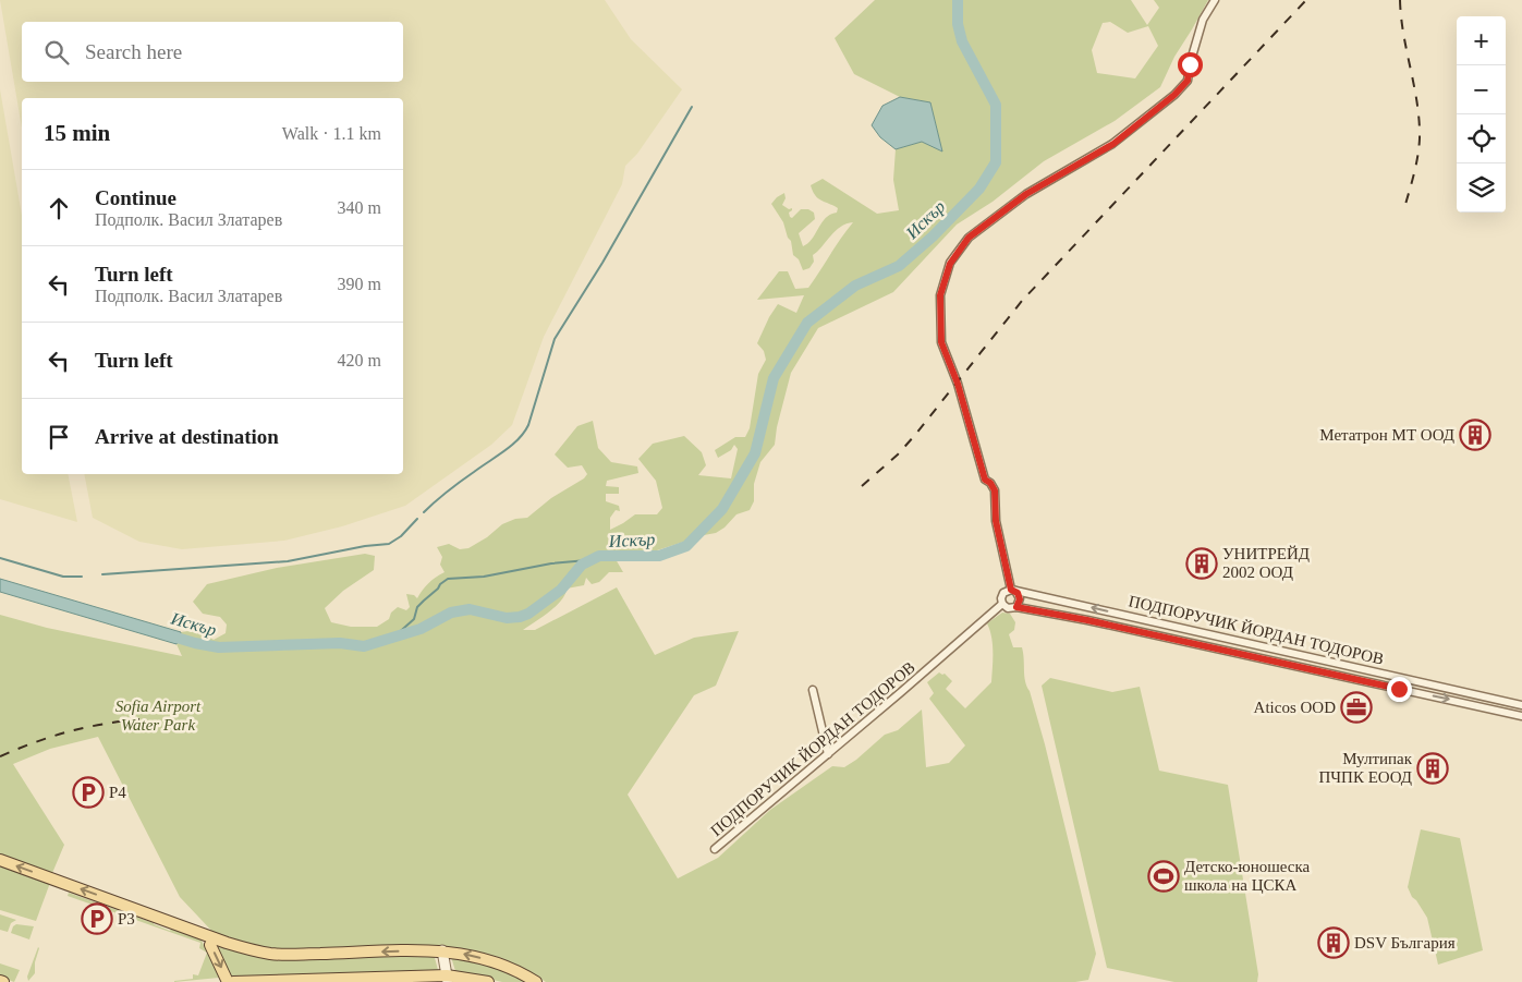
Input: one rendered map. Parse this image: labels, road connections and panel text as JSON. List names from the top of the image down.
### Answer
{
  "streets": {
    "street": ["ПОДПОРУЧИК ЙОРДАН ТОДОРОВ"]
  },
  "water": ["Искър"],
  "parks": ["Sofia Airport Water Park"],
  "places": {
    "building": [
      "Метатрон МТ ООД",
      "УНИТРЕЙД 2002 ООД",
      "Мултипак ПЧПК ЕООД",
      "DSV България"
    ],
    "office": ["Aticos OOD"],
    "parking": ["P4", "P3"],
    "sports": ["Детско-юношеска школа на ЦСКА"]
  },
  "page": {
    "map_buttons": ["+", "−"],
    "search": "Search here",
    "heading": ["15 min", "Walk · 1.1 km"],
    "list": [
      ["Continue", "Подполк. Васил Златарев", "340 m"],
      ["Turn left", "Подполк. Васил Златарев", "390 m"],
      ["Turn left", "420 m"],
      "Arrive at destination"
    ]
  }
}
